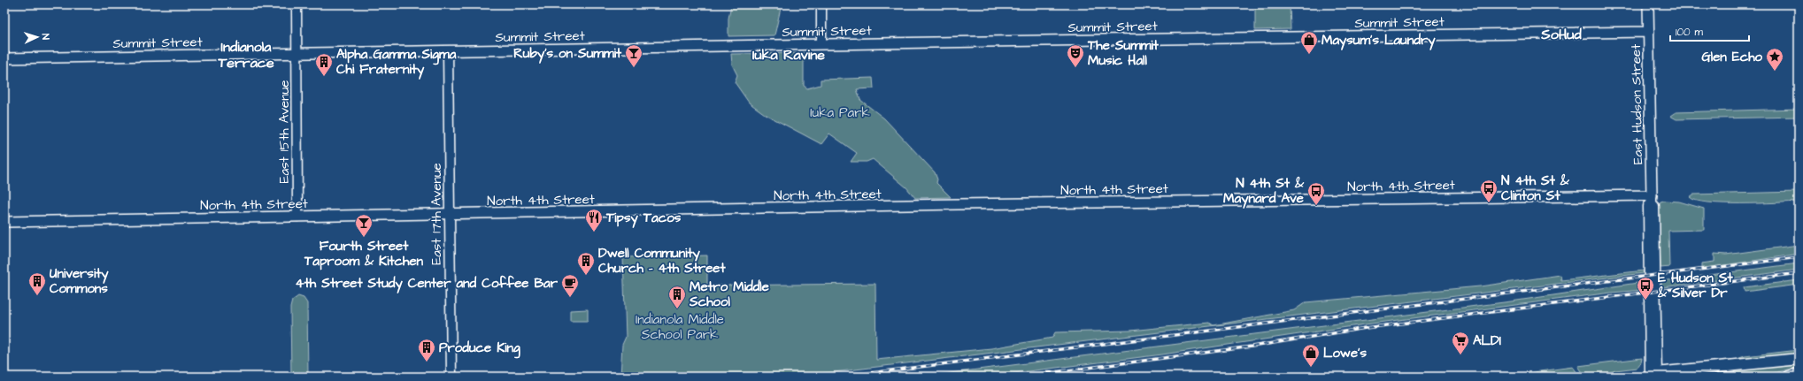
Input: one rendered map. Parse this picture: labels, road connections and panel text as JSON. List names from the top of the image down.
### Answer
{
  "streets": {
    "main road": ["Summit Street", "East Hudson Street", "North 4th Street"],
    "street": ["East 15th Avenue", "East 17th Avenue"]
  },
  "crossings": [
    ["Summit Street", "East Hudson Street"],
    ["Summit Street", "East 15th Avenue"],
    ["Summit Street", "East 17th Avenue"],
    ["East Hudson Street", "North 4th Street"],
    ["East 15th Avenue", "North 4th Street"],
    ["North 4th Street", "East 17th Avenue"]
  ],
  "districts": ["SoHud", "Indianola Terrace", "Iuka Ravine"],
  "parks": ["Iuka Park", "Indianola Middle School Park"],
  "places": {
    "shop": ["Maysum's Laundry", "Lowe's"],
    "bar": ["Ruby's on Summit", "Fourth Street Taproom & Kitchen"],
    "theatre": ["The Summit Music Hall"],
    "place": ["Glen Echo"],
    "building": [
      "Alpha Gamma Sigma Chi Fraternity",
      "Dwell Community Church - 4th Street",
      "University Commons",
      "Metro Middle School",
      "Produce King"
    ],
    "bus stop": ["N 4th St & Clinton St", "N 4th St & Maynard Ave", "E Hudson St & Silver Dr"],
    "restaurant": ["Tipsy Tacos"],
    "cafe": ["4th Street Study Center and Coffee Bar"],
    "supermarket": ["ALDI"]
  },
  "scale_bar": "100 m",
  "north": "right"
}
